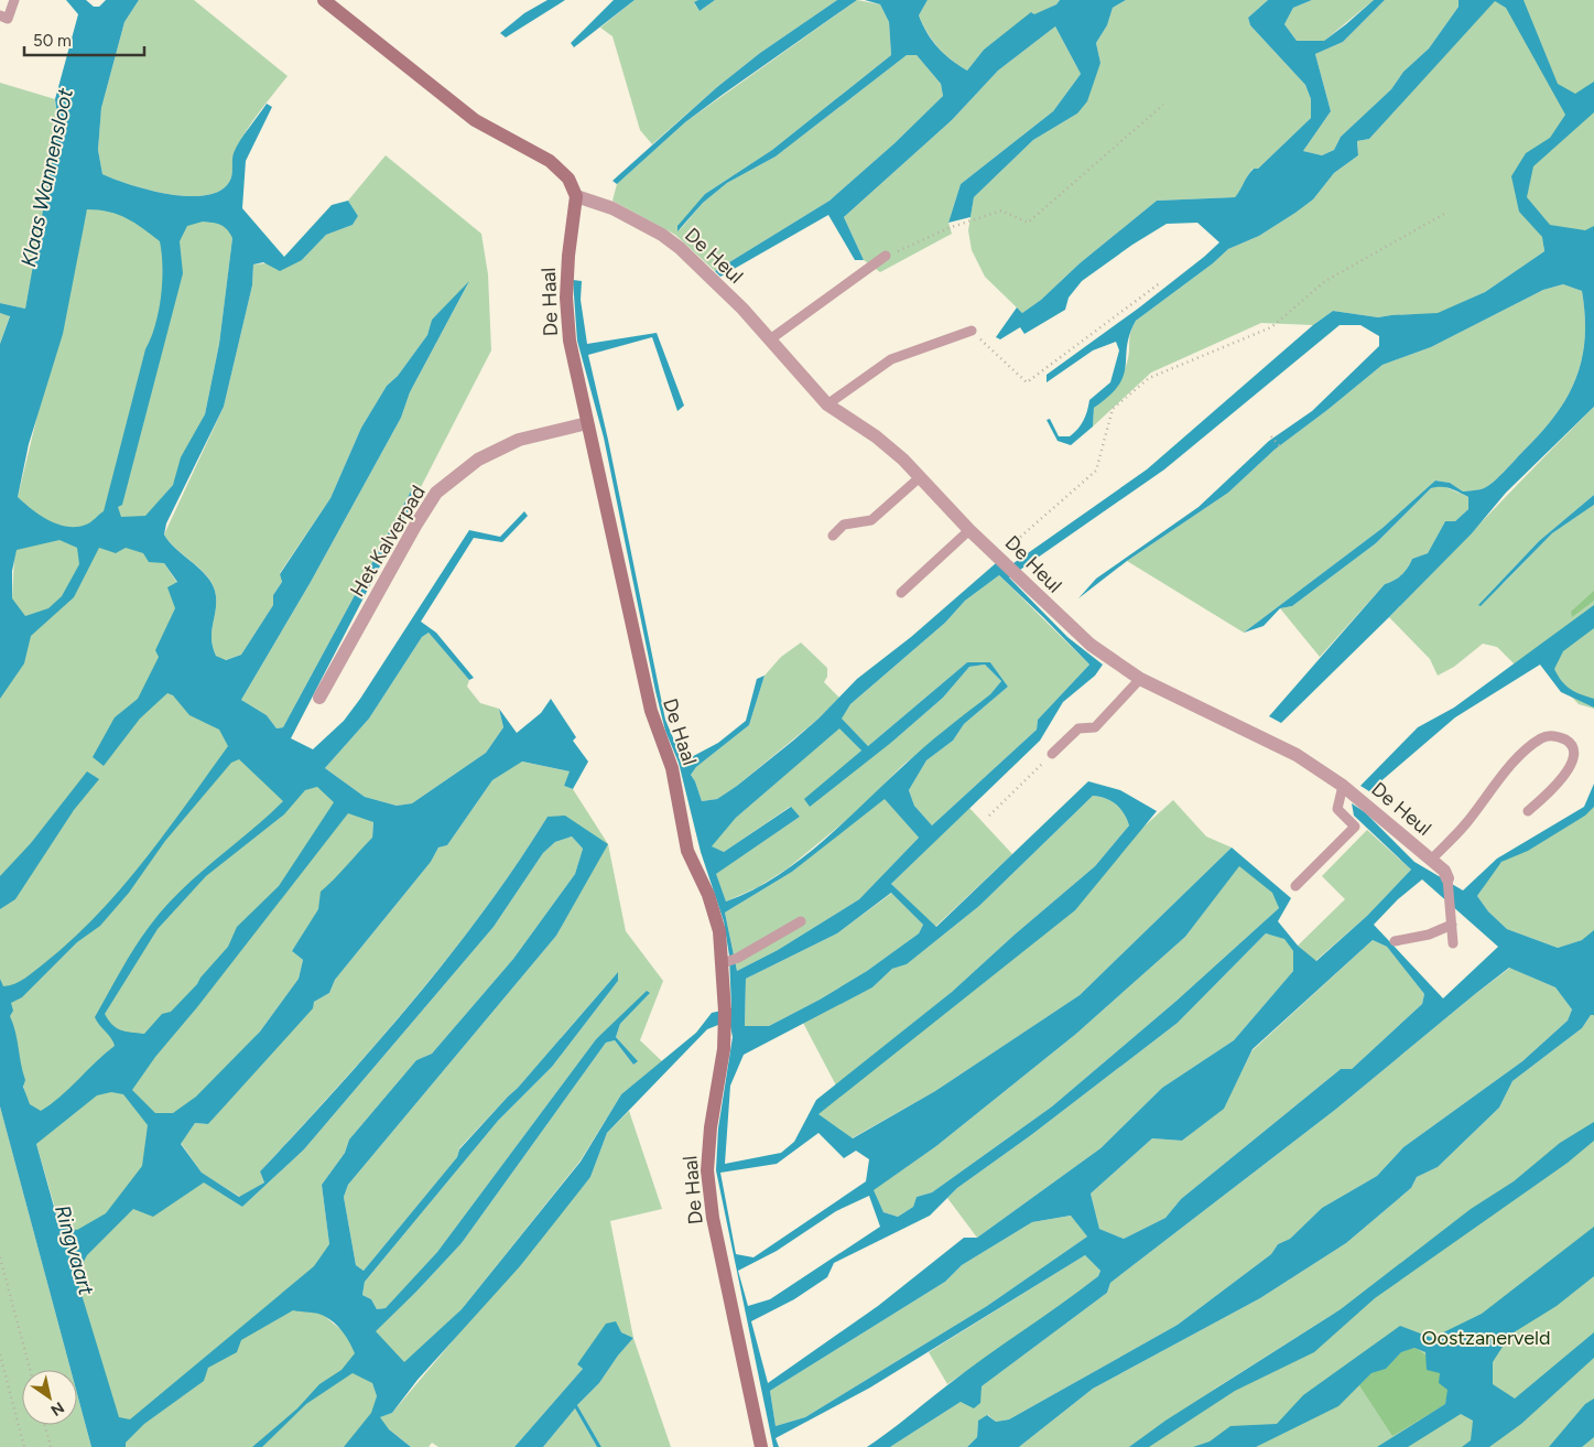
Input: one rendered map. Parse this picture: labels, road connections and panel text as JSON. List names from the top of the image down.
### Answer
{
  "streets": {
    "street": ["De Heul", "De Haal", "Het Kalverpad"]
  },
  "crossings": [
    ["De Heul", "De Haal"],
    ["De Haal", "Het Kalverpad"]
  ],
  "water": ["Klaas Wannensloot", "Ringvaart"],
  "parks": ["Oostzanerveld"],
  "scale_bar": "50 m",
  "north": "bottom right"
}
